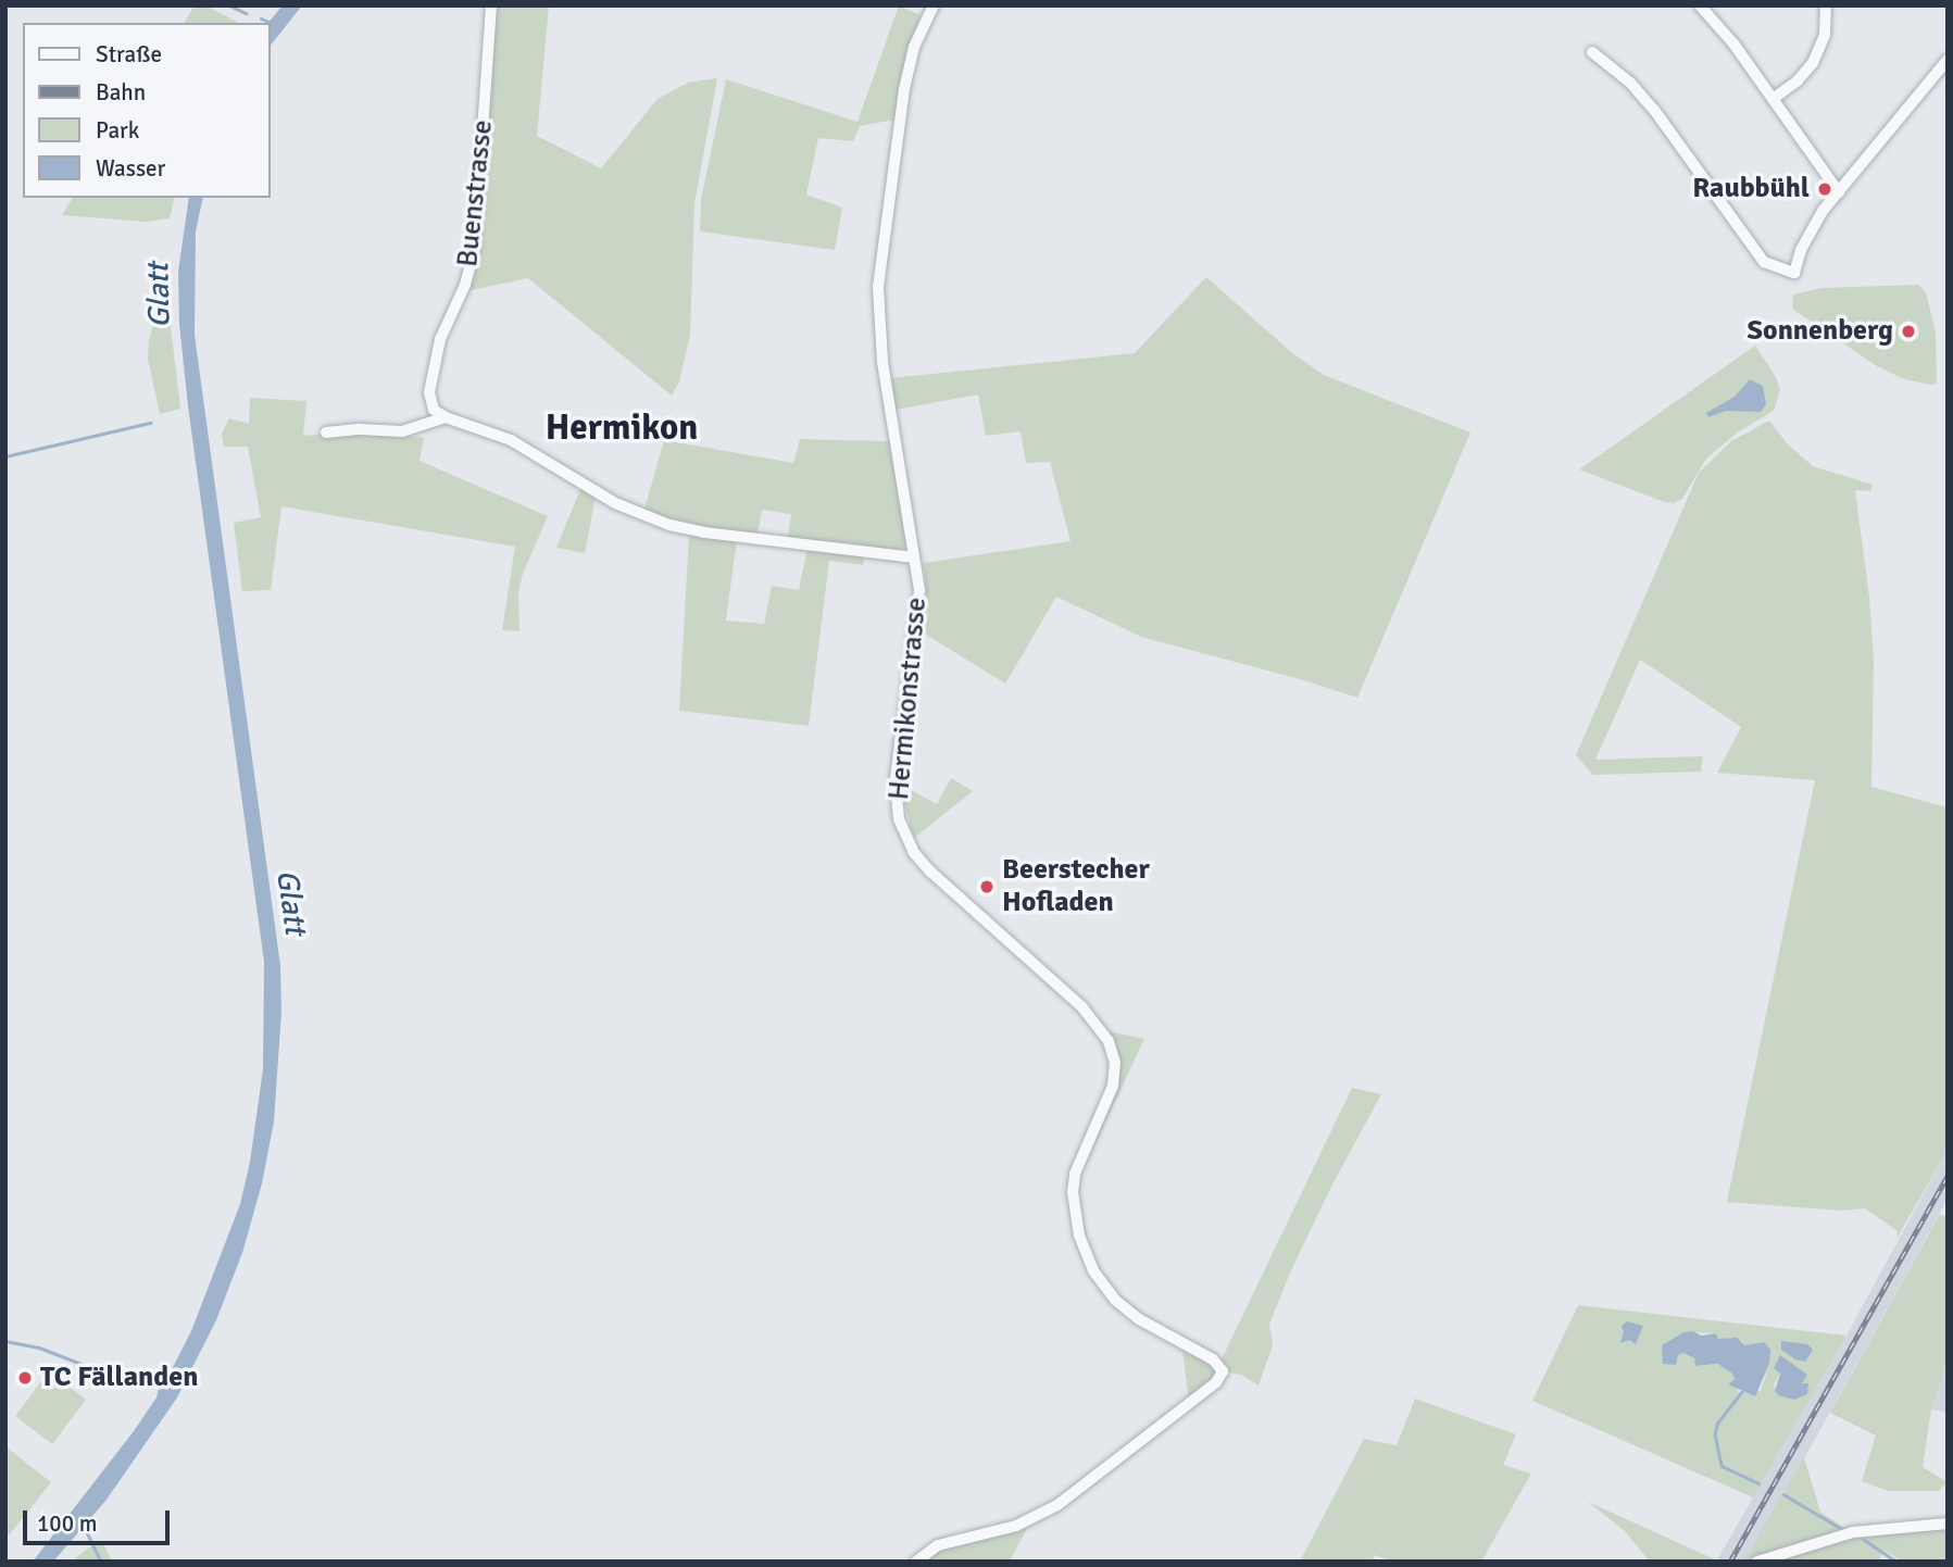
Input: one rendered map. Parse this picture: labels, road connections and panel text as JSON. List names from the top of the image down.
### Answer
{
  "streets": {
    "street": ["Buenstrasse", "Hermikonstrasse"]
  },
  "districts": ["Hermikon"],
  "water": ["Glatt"],
  "places": [
    "Raubbühl",
    "Sonnenberg",
    "Beerstecher Hofladen",
    "TC Fällanden"
  ],
  "legend": [
    "Straße",
    "Bahn",
    "Park",
    "Wasser"
  ],
  "scale_bar": "100 m"
}
